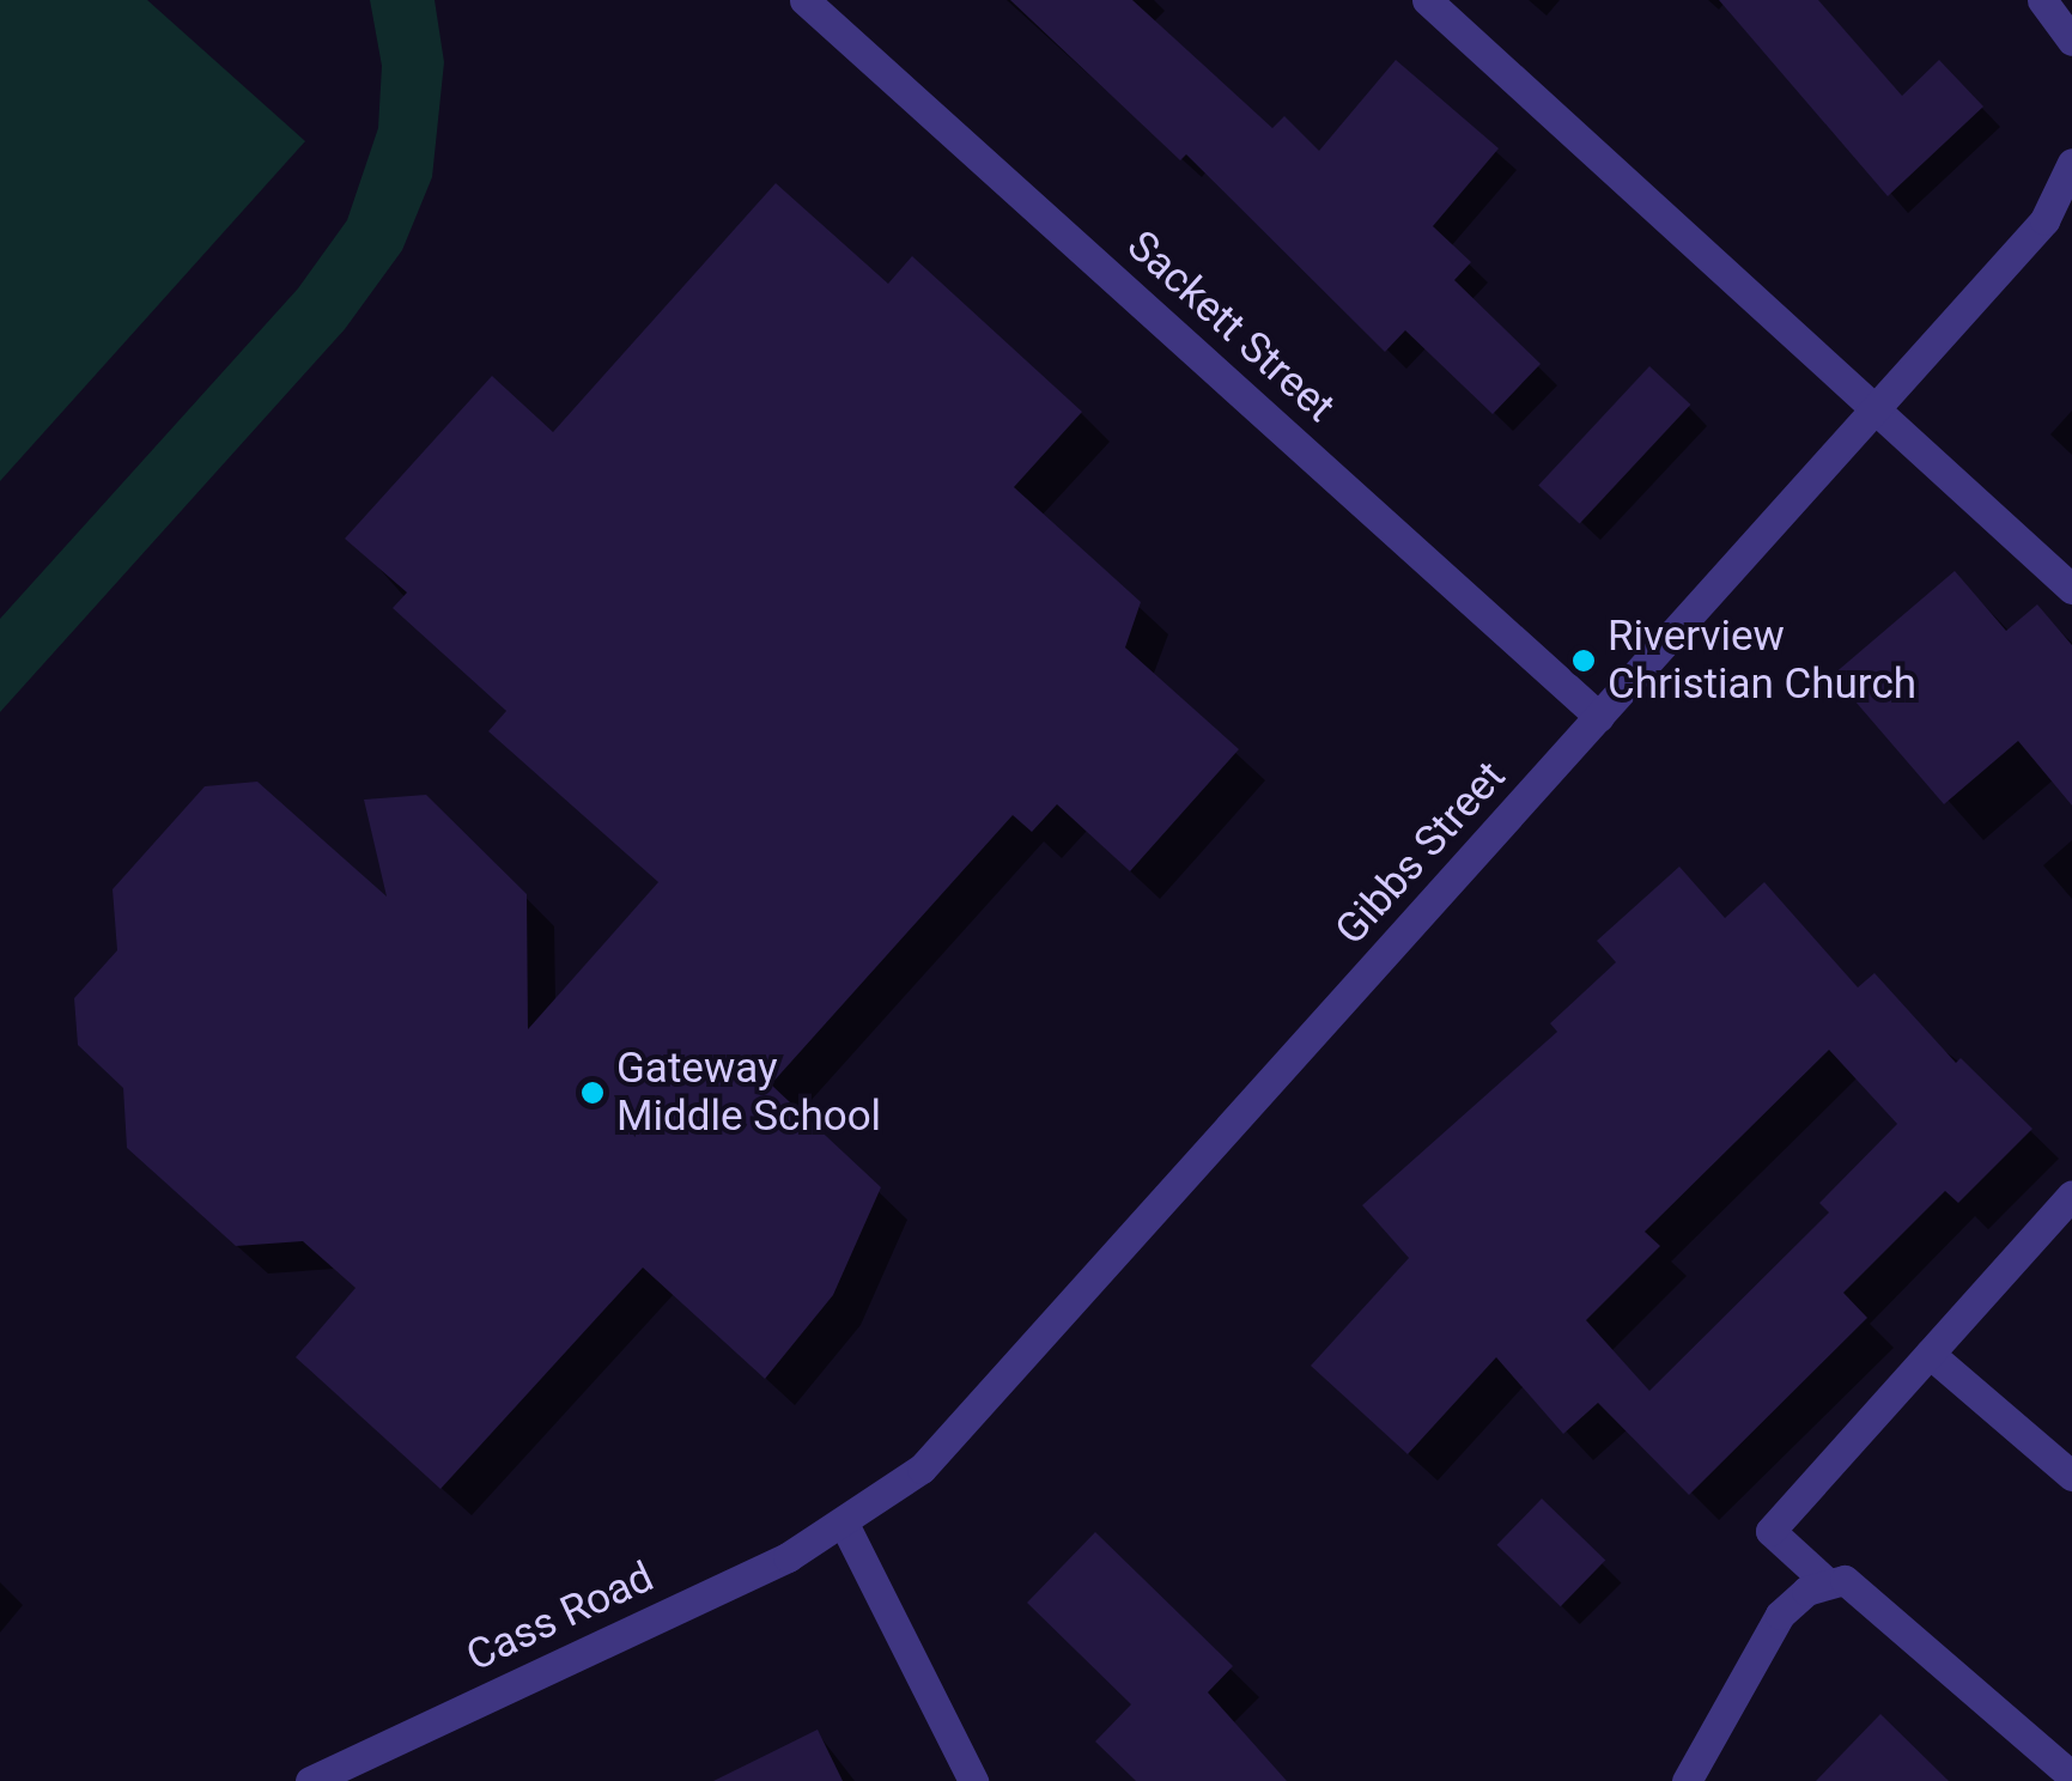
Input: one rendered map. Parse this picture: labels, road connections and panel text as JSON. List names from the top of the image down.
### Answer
{
  "streets": {
    "street": ["Sackett Street", "Gibbs Street", "Cass Road"]
  },
  "crossings": [
    ["Sackett Street", "Gibbs Street"],
    ["Gibbs Street", "Cass Road"]
  ],
  "places": ["Riverview Christian Church", "Gateway Middle School"]
}
